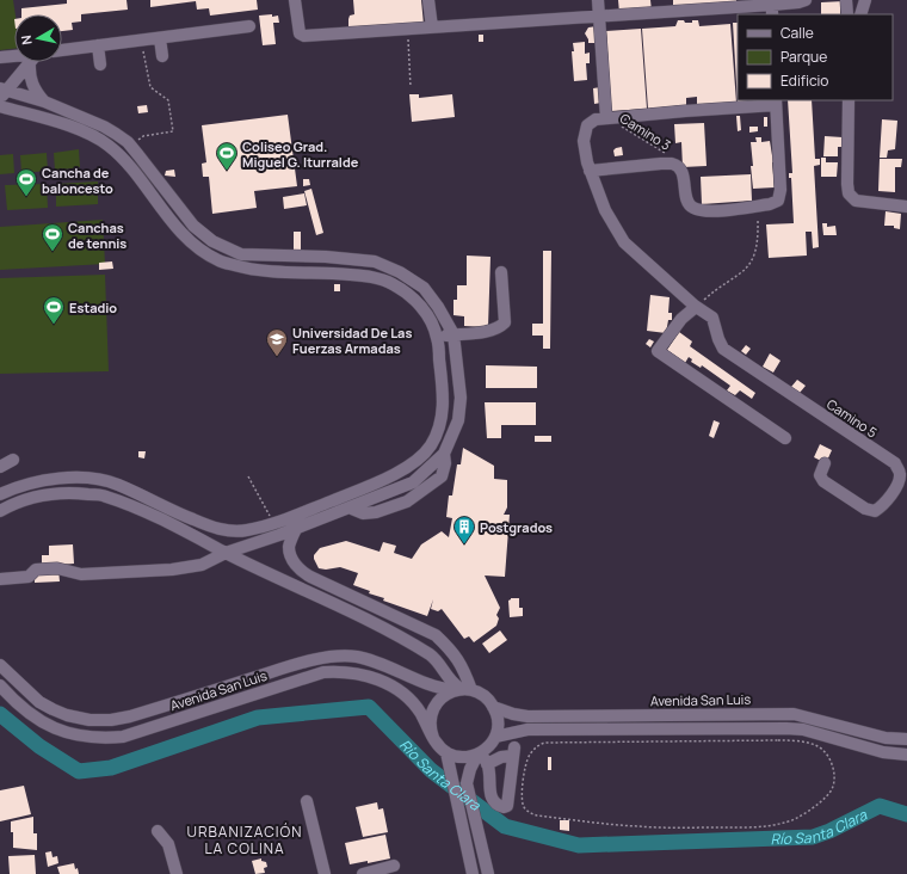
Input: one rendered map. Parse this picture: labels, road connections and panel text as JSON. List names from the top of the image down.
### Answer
{
  "streets": {
    "street": ["Camino 5", "Avenida San Luis"],
    "path": ["Camino 3"]
  },
  "districts": ["URBANIZACIÓN LA COLINA"],
  "water": ["Río Santa Clara"],
  "places": {
    "sports": [
      "Coliseo Grad. Miguel G. Iturralde",
      "Cancha de baloncesto",
      "Canchas de tennis",
      "Estadio"
    ],
    "school or university": ["Universidad De Las Fuerzas Armadas"],
    "building": ["Postgrados"]
  },
  "legend": ["Calle", "Parque", "Edificio"],
  "north": "left"
}
